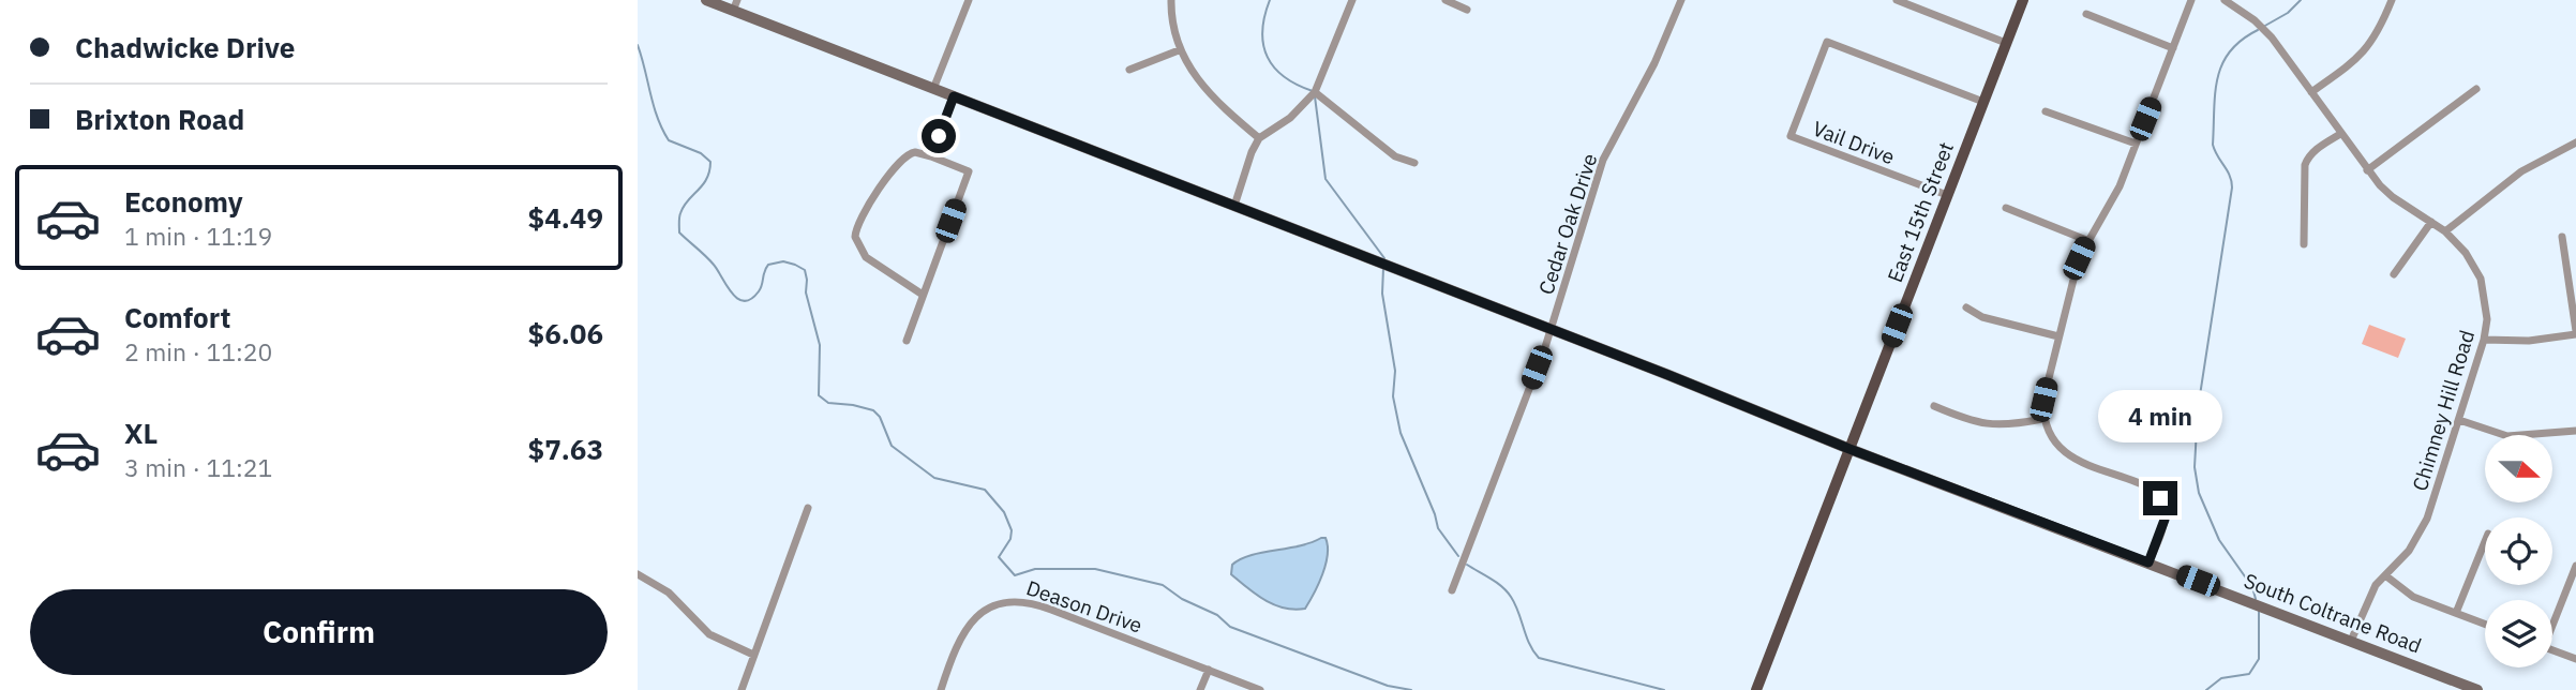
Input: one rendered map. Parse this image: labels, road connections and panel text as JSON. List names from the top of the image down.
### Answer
{
  "streets": {
    "main road": ["East 15th Street", "South Coltrane Road"],
    "street": [
      "Vail Drive",
      "Cedar Oak Drive",
      "Chimney Hill Road",
      "Deason Drive"
    ]
  },
  "crossings": [
    ["Vail Drive", "East 15th Street"],
    ["East 15th Street", "South Coltrane Road"],
    ["Cedar Oak Drive", "South Coltrane Road"],
    ["Chimney Hill Road", "South Coltrane Road"]
  ],
  "north": "right",
  "page": {
    "banner": ["Chadwicke Drive", "Brixton Road"],
    "list": [
      {
        "name": "Economy",
        "note": "1 min · 11:19",
        "value": "$4.49"
      },
      {
        "name": "Comfort",
        "note": "2 min · 11:20",
        "value": "$6.06"
      },
      {
        "name": "XL",
        "note": "3 min · 11:21",
        "value": "$7.63"
      }
    ],
    "bubble": "4 min",
    "buttons": "Confirm"
  }
}
